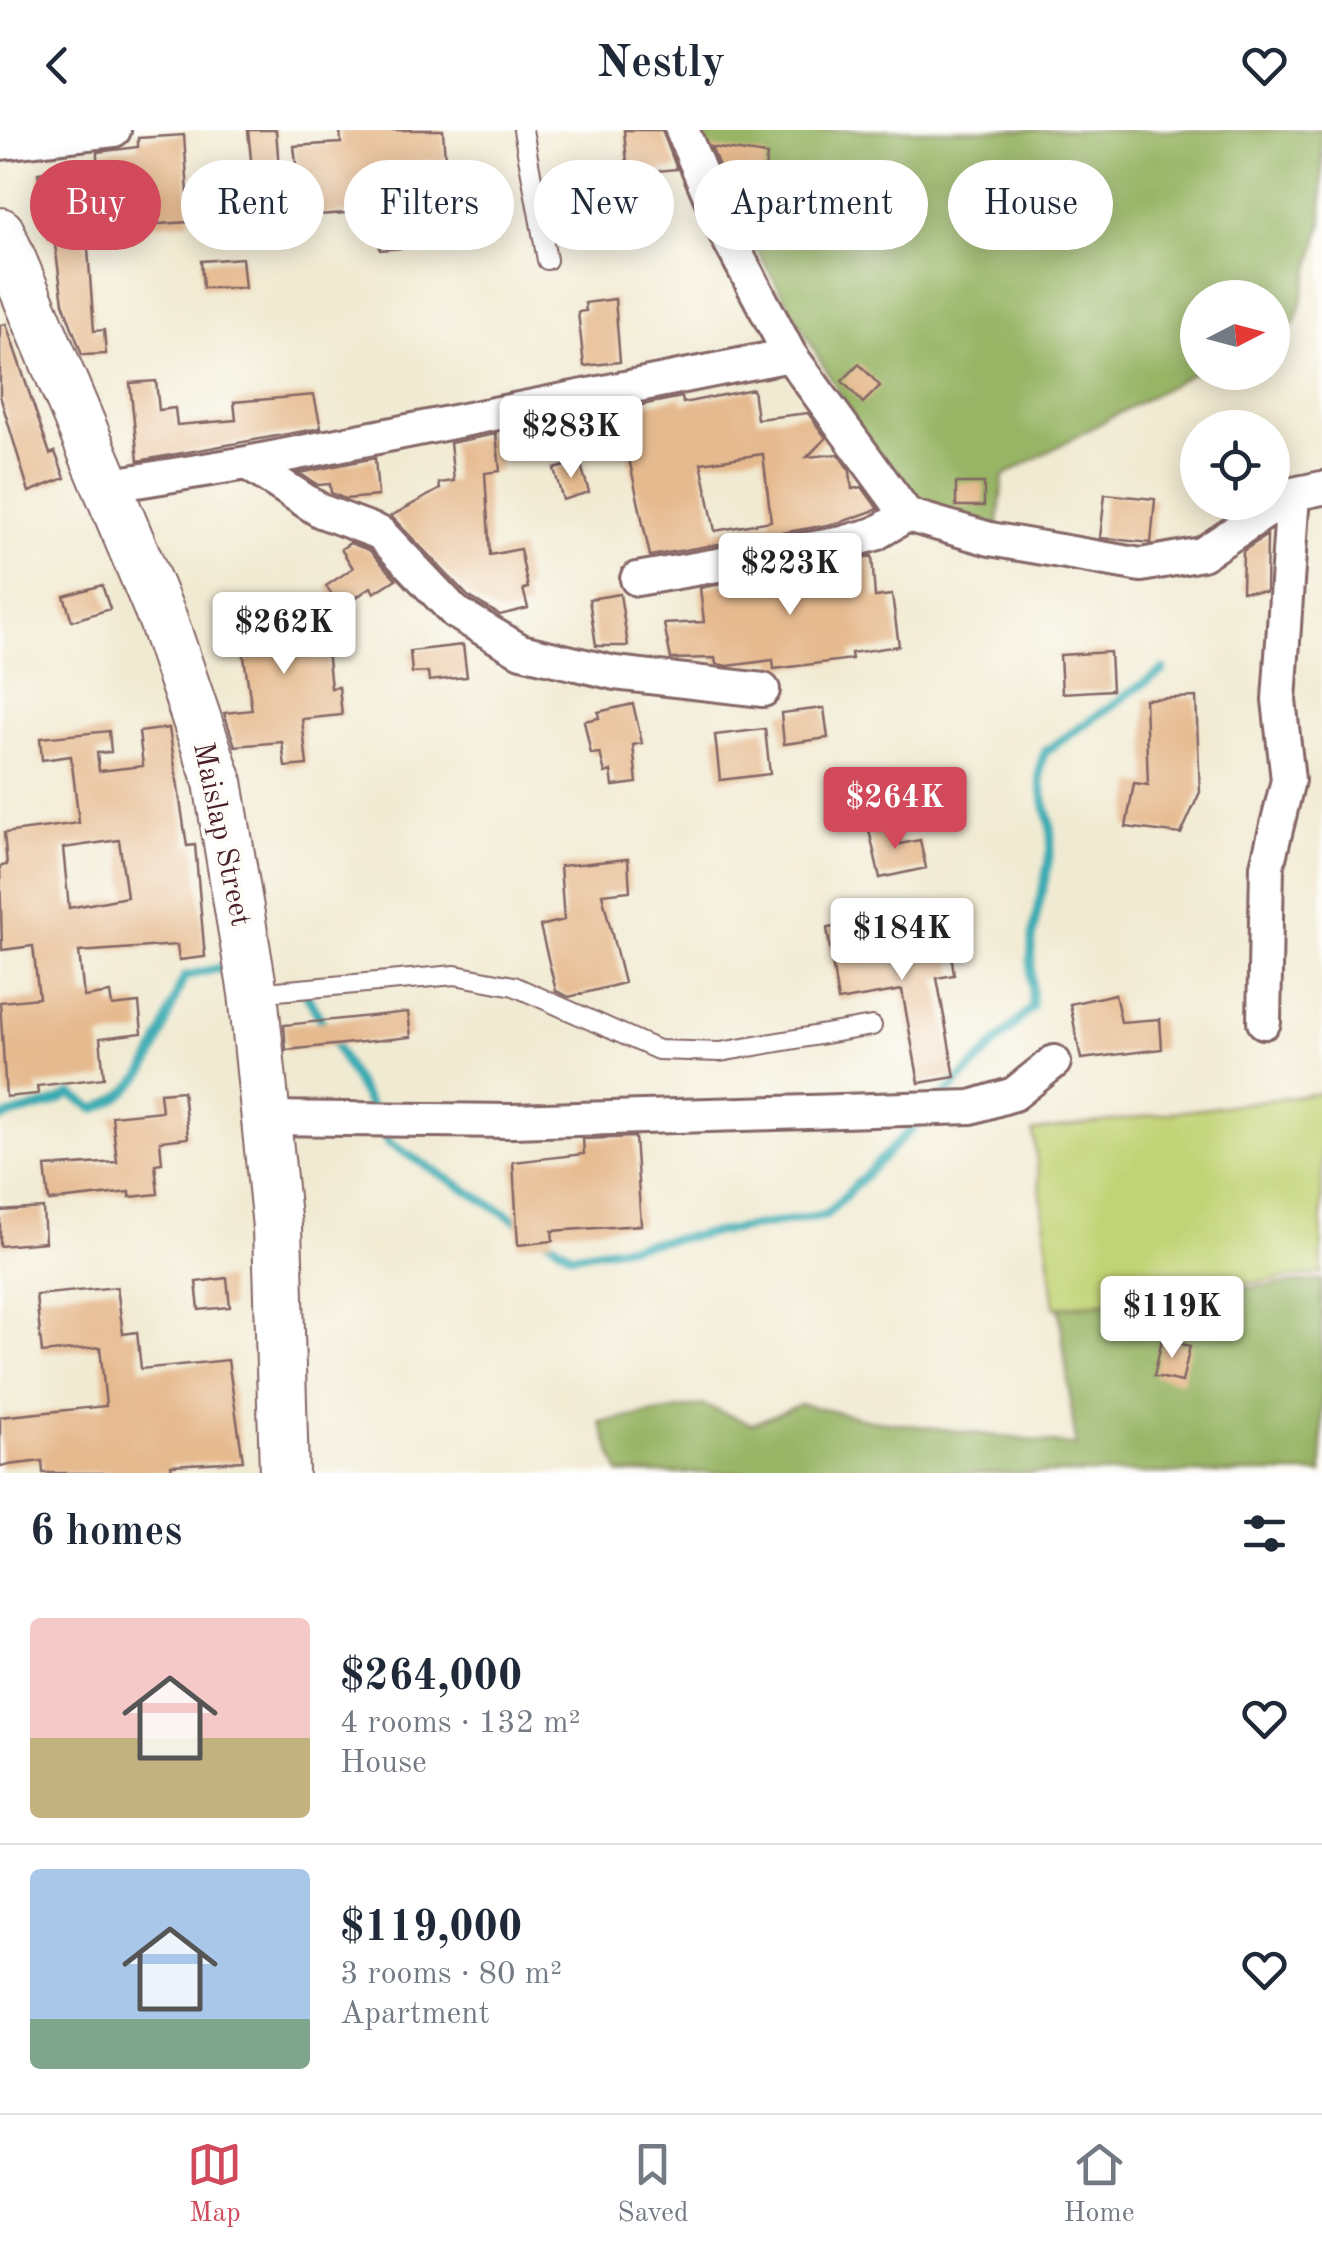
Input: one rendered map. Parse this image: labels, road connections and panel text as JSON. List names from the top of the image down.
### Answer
{
  "streets": {
    "main road": ["Maislap Street"]
  },
  "north": "right",
  "page": {
    "header": "Nestly",
    "chip": [
      "Buy",
      "Rent",
      "Filters",
      "New",
      "Apartment",
      "House"
    ],
    "price": [
      "$283K",
      "$223K",
      "$262K",
      "$264K",
      "$184K",
      "$119K"
    ],
    "heading": "6 homes",
    "list": [
      {
        "name": "$264,000",
        "note": "4 rooms · 132 m² · House"
      },
      {
        "name": "$119,000",
        "note": "3 rooms · 80 m² · Apartment"
      }
    ],
    "tabs": ["Map", "Saved", "Home"]
  }
}
